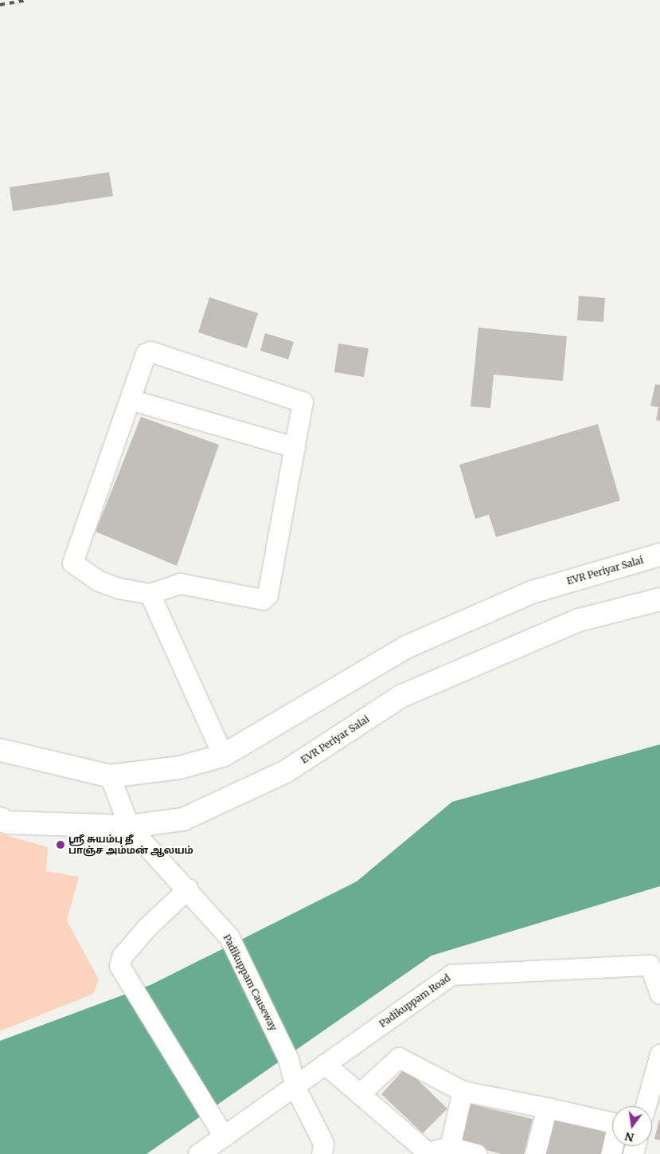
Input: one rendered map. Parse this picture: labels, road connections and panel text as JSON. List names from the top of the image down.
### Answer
{
  "streets": {
    "main road": ["EVR Periyar Salai"],
    "street": ["Padikuppam Causeway", "Padikuppam Road"]
  },
  "crossings": [
    ["EVR Periyar Salai", "Padikuppam Causeway"],
    ["Padikuppam Causeway", "Padikuppam Road"]
  ],
  "places": ["ஶ்ரீ சுயம்பு தீ பாஞ்ச அம்மன் ஆலயம்"],
  "north": "bottom"
}
